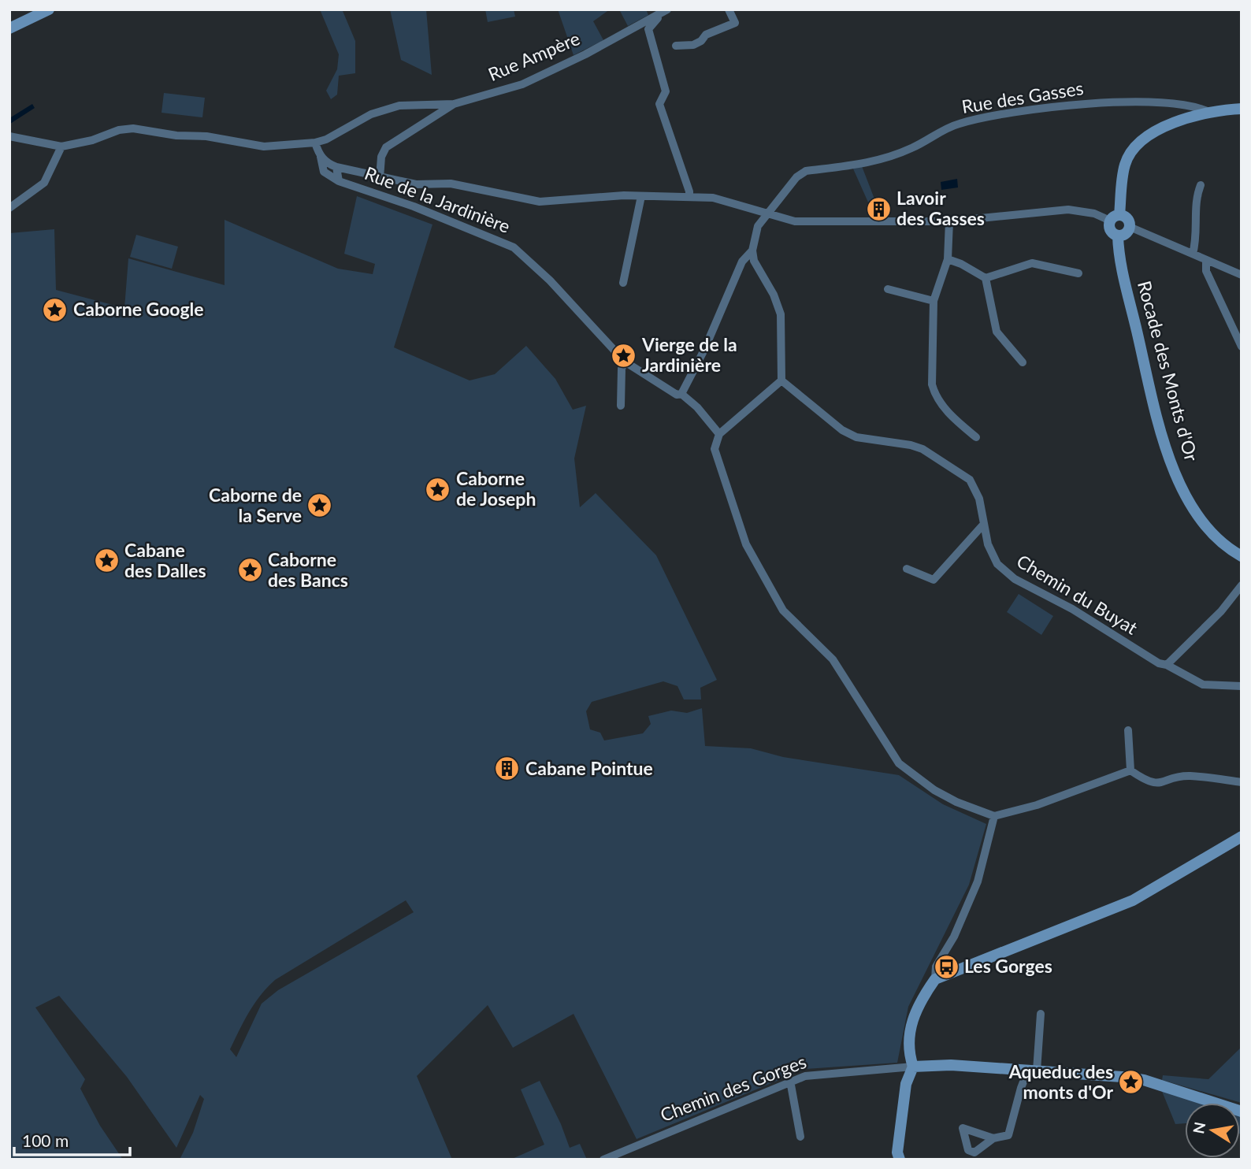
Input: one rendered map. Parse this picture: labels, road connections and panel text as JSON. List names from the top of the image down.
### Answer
{
  "streets": {
    "street": [
      "Rue Ampère",
      "Rue des Gasses",
      "Rue de la Jardinière",
      "Rocade des Monts d'Or",
      "Chemin du Buyat",
      "Chemin des Gorges"
    ]
  },
  "crossings": [
    ["Rue Ampère", "Rue de la Jardinière"]
  ],
  "places": {
    "building": ["Lavoir des Gasses", "Cabane Pointue"],
    "place": [
      "Caborne Google",
      "Vierge de la Jardinière",
      "Caborne de Joseph",
      "Caborne de la Serve",
      "Cabane des Dalles",
      "Caborne des Bancs",
      "Aqueduc des monts d'Or"
    ],
    "bus stop": ["Les Gorges"]
  },
  "scale_bar": "100 m",
  "north": "left"
}
